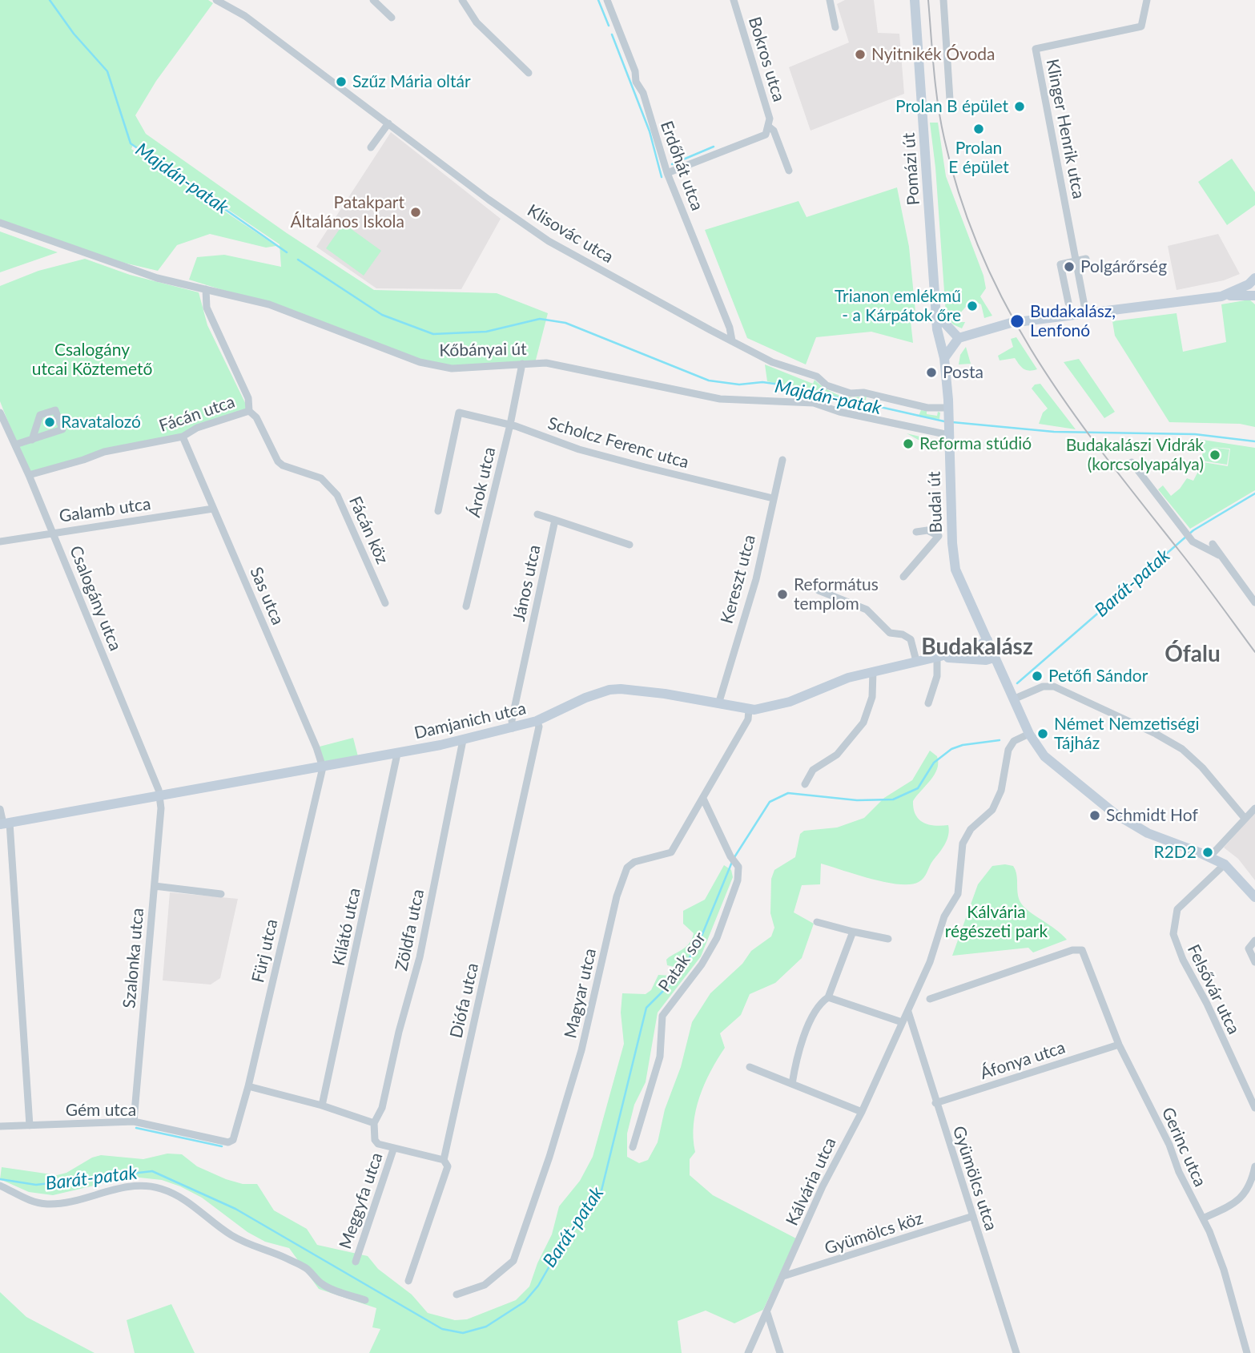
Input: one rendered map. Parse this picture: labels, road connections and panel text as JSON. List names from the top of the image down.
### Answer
{
  "streets": {
    "main road": ["Pomázi út", "Budai út", "Damjanich utca"],
    "street": [
      "Bokros utca",
      "Klinger Henrik utca",
      "Erdőhát utca",
      "Klisovác utca",
      "Kőbányai út",
      "Fácán utca",
      "Scholcz Ferenc utca",
      "Árok utca",
      "Galamb utca",
      "Fácán köz",
      "Kereszt utca",
      "János utca",
      "Sas utca",
      "Csalogány utca",
      "Kilátó utca",
      "Zöldfa utca",
      "Fürj utca",
      "Szalonka utca",
      "Patak sor",
      "Felsővár utca",
      "Magyar utca",
      "Diófa utca",
      "Áfonya utca",
      "Gém utca",
      "Gerinc utca",
      "Gyümölcs utca",
      "Kálvária utca",
      "Meggyfa utca",
      "Gyümölcs köz"
    ]
  },
  "crossings": [
    ["Erdőhát utca", "Klisovác utca"],
    ["Pomázi út", "Budai út"],
    ["Klisovác utca", "Budai út"],
    ["Kőbányai út", "Fácán utca"],
    ["Kőbányai út", "Árok utca"],
    ["Kőbányai út", "Budai út"],
    ["Fácán utca", "Fácán köz"],
    ["Fácán utca", "Sas utca"],
    ["Fácán utca", "Csalogány utca"],
    ["Scholcz Ferenc utca", "Árok utca"],
    ["Scholcz Ferenc utca", "Kereszt utca"],
    ["Galamb utca", "Sas utca"],
    ["Galamb utca", "Csalogány utca"],
    ["Kereszt utca", "Damjanich utca"],
    ["János utca", "Damjanich utca"],
    ["Sas utca", "Damjanich utca"],
    ["Sas utca", "Fürj utca"],
    ["Csalogány utca", "Damjanich utca"],
    ["Csalogány utca", "Szalonka utca"],
    ["Damjanich utca", "Kilátó utca"],
    ["Damjanich utca", "Zöldfa utca"],
    ["Damjanich utca", "Fürj utca"],
    ["Damjanich utca", "Szalonka utca"],
    ["Damjanich utca", "Magyar utca"],
    ["Damjanich utca", "Diófa utca"],
    ["Fürj utca", "Gém utca"],
    ["Szalonka utca", "Gém utca"],
    ["Patak sor", "Magyar utca"],
    ["Áfonya utca", "Gerinc utca"],
    ["Áfonya utca", "Gyümölcs utca"],
    ["Gyümölcs utca", "Kálvária utca"],
    ["Gyümölcs utca", "Gyümölcs köz"],
    ["Kálvária utca", "Gyümölcs köz"]
  ],
  "districts": ["Budakalász", "Ófalu"],
  "water": ["Majdán-patak", "Barát-patak"],
  "parks": ["Csalogány utcai Köztemető", "Kálvária régészeti park"],
  "places": [
    "Nyitnikék Óvoda",
    "Szűz Mária oltár",
    "Prolan B épület",
    "Prolan E épület",
    "Patakpart Általános Iskola",
    "Polgárőrség",
    "Trianon emlékmű - a Kárpátok őre",
    "Budakalász, Lenfonó",
    "Posta",
    "Ravatalozó",
    "Reforma stúdió",
    "Budakalászi Vidrák (korcsolyapálya)",
    "Református templom",
    "Petőfi Sándor",
    "Német Nemzetiségi Tájház",
    "Schmidt Hof",
    "R2D2"
  ]
}
